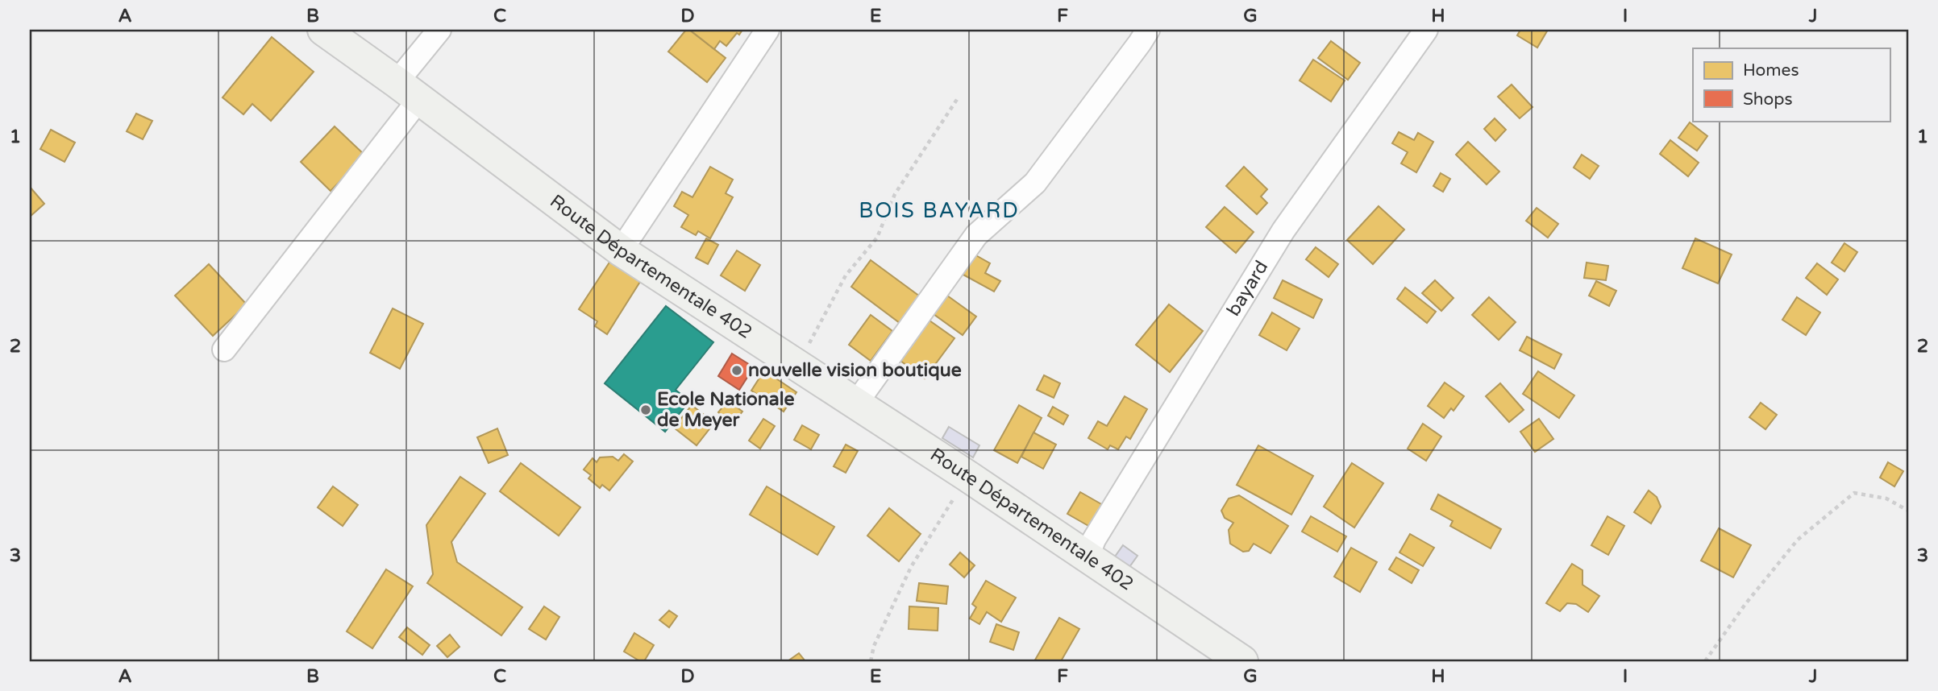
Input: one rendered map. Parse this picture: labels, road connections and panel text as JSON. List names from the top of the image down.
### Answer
{
  "streets": {
    "main road": ["Route Départementale 402"],
    "street": ["bayard"]
  },
  "crossings": [
    ["Route Départementale 402", "bayard"]
  ],
  "districts": ["BOIS BAYARD"],
  "places": ["nouvelle vision boutique", "Ecole Nationale de Meyer"],
  "legend": ["Homes", "Shops"],
  "grid": {
    "columns": [
      "A",
      "B",
      "C",
      "D",
      "E",
      "F",
      "G",
      "H",
      "I",
      "J"
    ],
    "rows": ["1", "2", "3"]
  }
}
